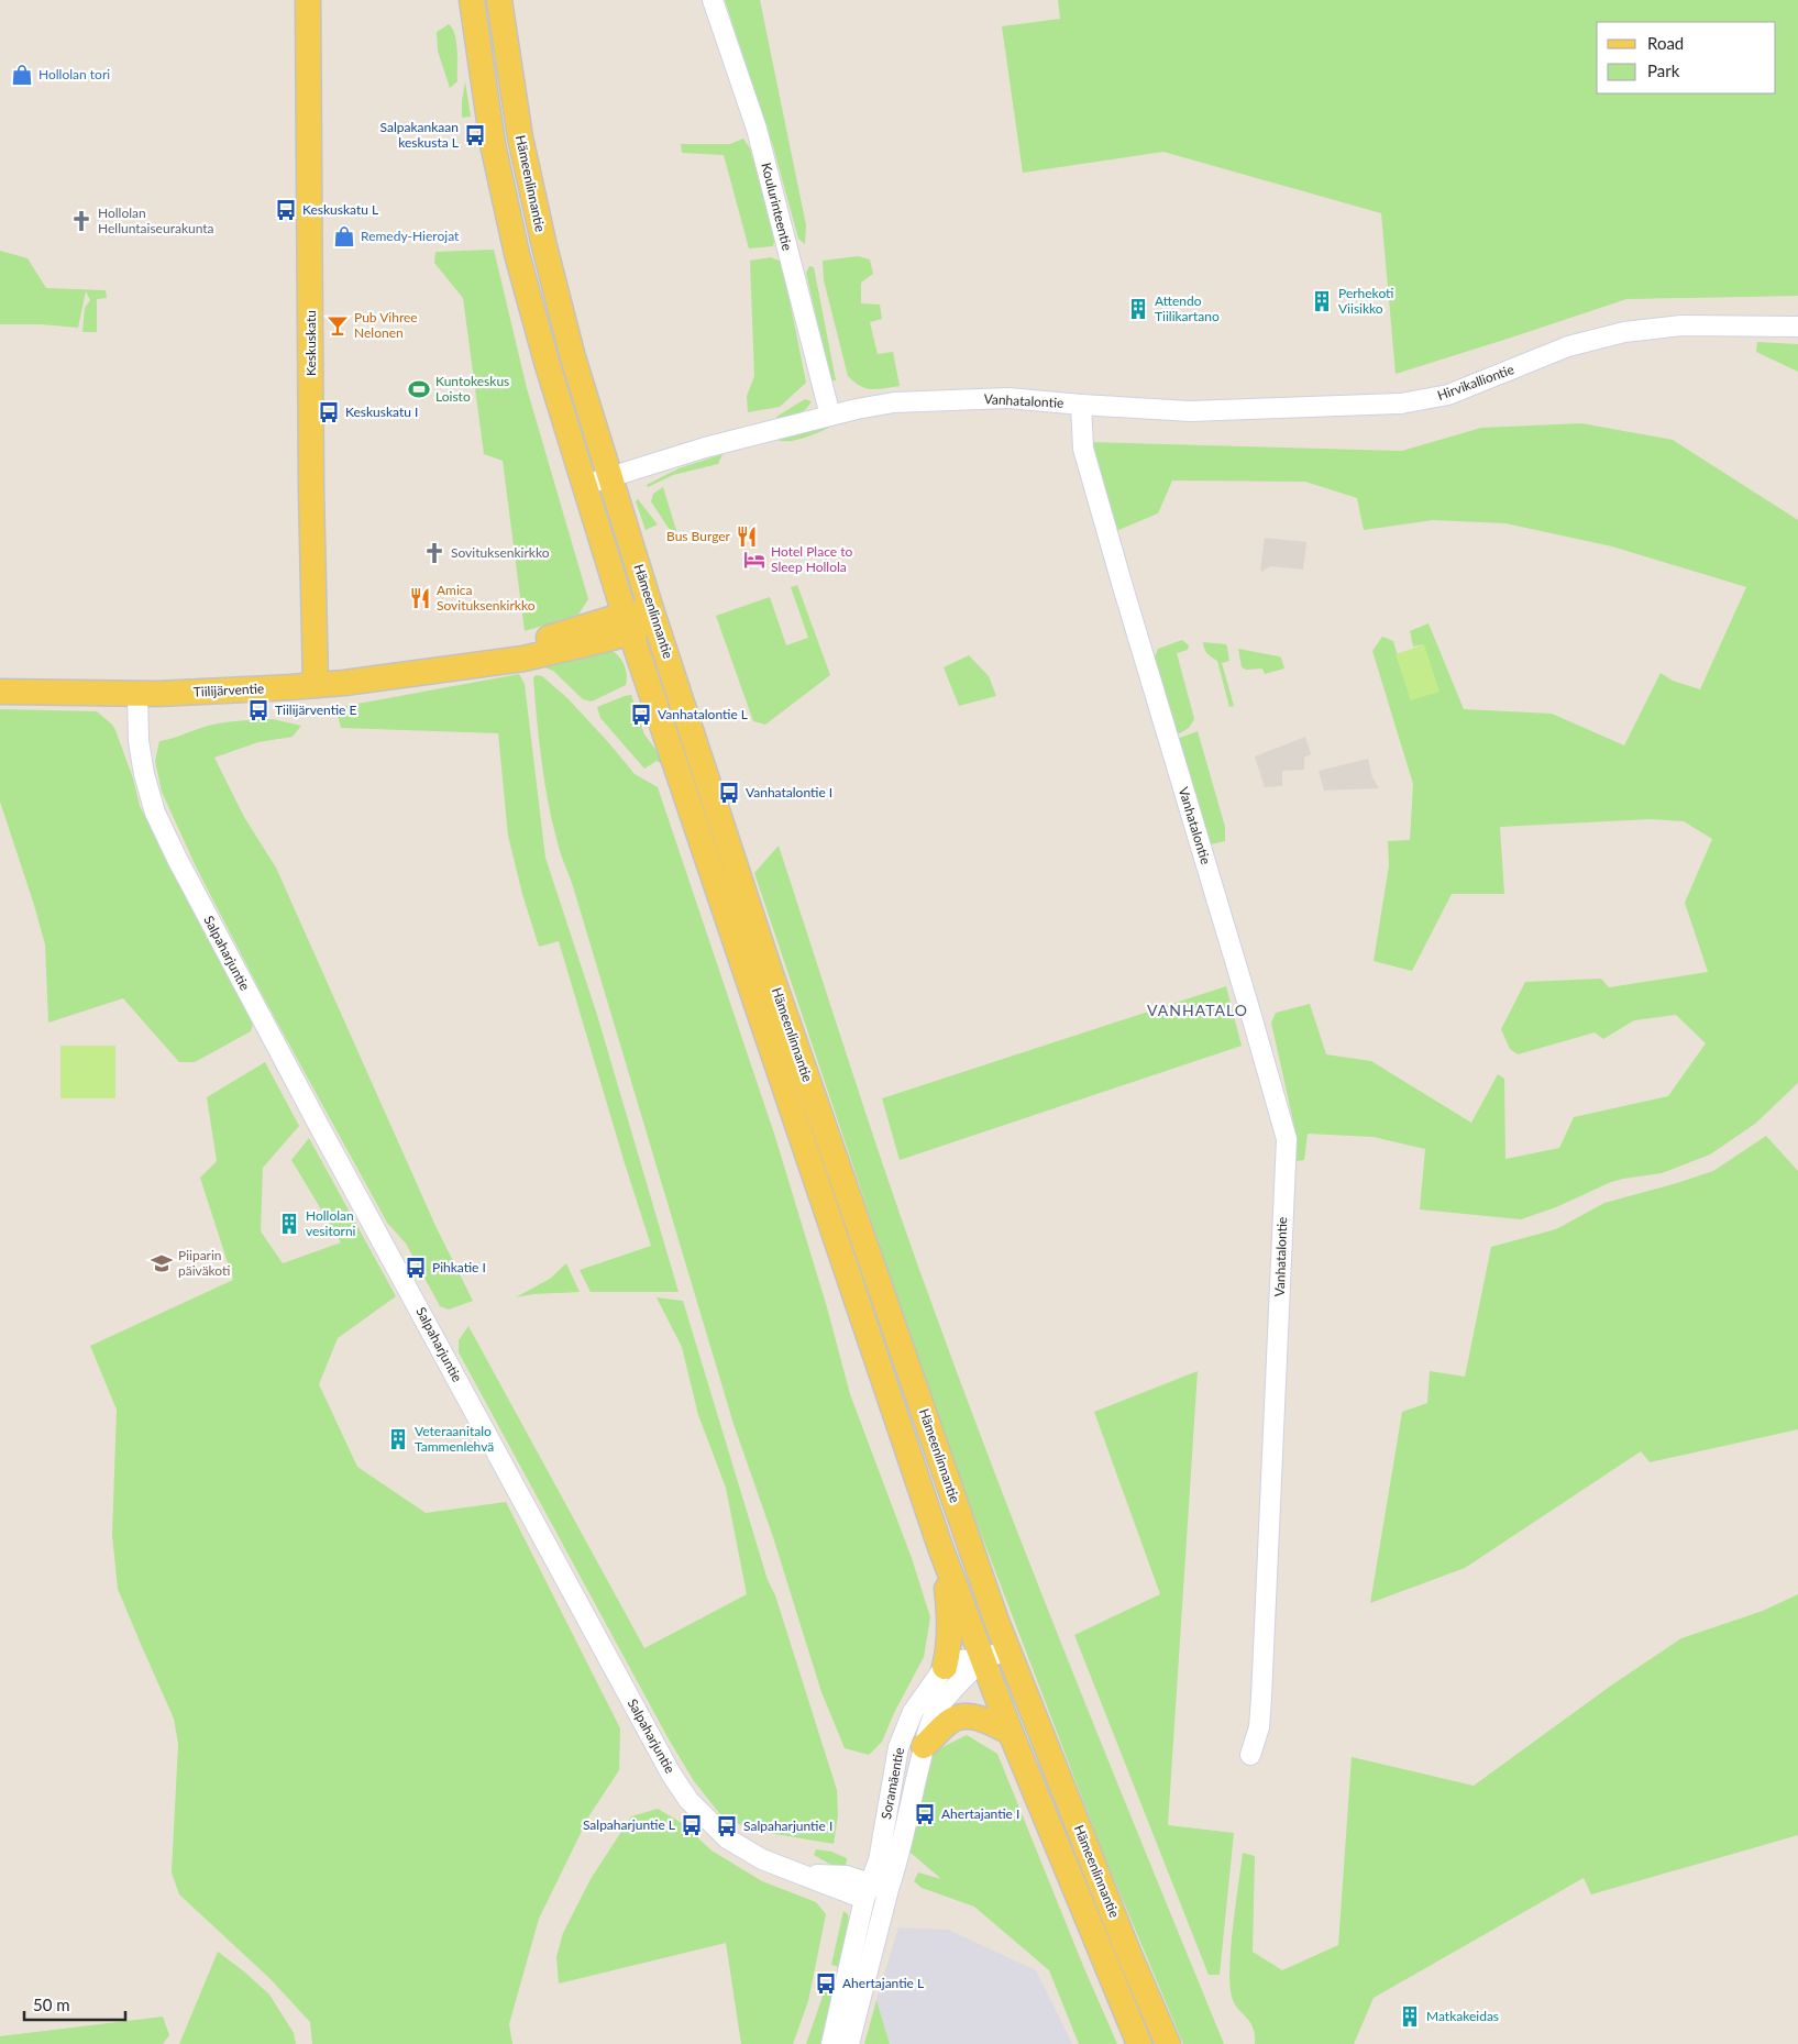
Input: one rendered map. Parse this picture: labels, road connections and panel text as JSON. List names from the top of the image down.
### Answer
{
  "streets": {
    "main road": ["Hämeenlinnantie", "Keskuskatu", "Tiilijärventie"],
    "street": [
      "Koulurinteentie",
      "Hirvikalliontie",
      "Vanhatalontie",
      "Salpaharjuntie",
      "Soramäentie"
    ]
  },
  "crossings": [
    ["Hämeenlinnantie", "Vanhatalontie"],
    ["Hämeenlinnantie", "Tiilijärventie"],
    ["Hämeenlinnantie", "Soramäentie"],
    ["Koulurinteentie", "Vanhatalontie"],
    ["Keskuskatu", "Tiilijärventie"],
    ["Hirvikalliontie", "Vanhatalontie"],
    ["Tiilijärventie", "Salpaharjuntie"],
    ["Salpaharjuntie", "Soramäentie"]
  ],
  "districts": ["VANHATALO"],
  "places": {
    "shop": ["Hollolan tori", "Remedy-Hierojat"],
    "bus stop": [
      "Salpakankaan keskusta L",
      "Keskuskatu L",
      "Keskuskatu I",
      "Tiilijärventie E",
      "Vanhatalontie L",
      "Vanhatalontie I",
      "Pihkatie I",
      "Ahertajantie I",
      "Salpaharjuntie L",
      "Salpaharjuntie I",
      "Ahertajantie L"
    ],
    "church": ["Hollolan Helluntaiseurakunta", "Sovituksenkirkko"],
    "building": [
      "Perhekoti Viisikko",
      "Attendo Tiilikartano",
      "Hollolan vesitorni",
      "Veteraanitalo Tammenlehvä",
      "Matkakeidas"
    ],
    "bar": ["Pub Vihree Nelonen"],
    "sports": ["Kuntokeskus Loisto"],
    "restaurant": ["Bus Burger", "Amica Sovituksenkirkko"],
    "hotel": ["Hotel Place to Sleep Hollola"],
    "school or university": ["Piiparin päiväkoti"]
  },
  "legend": ["Road", "Park"],
  "scale_bar": "50 m"
}
